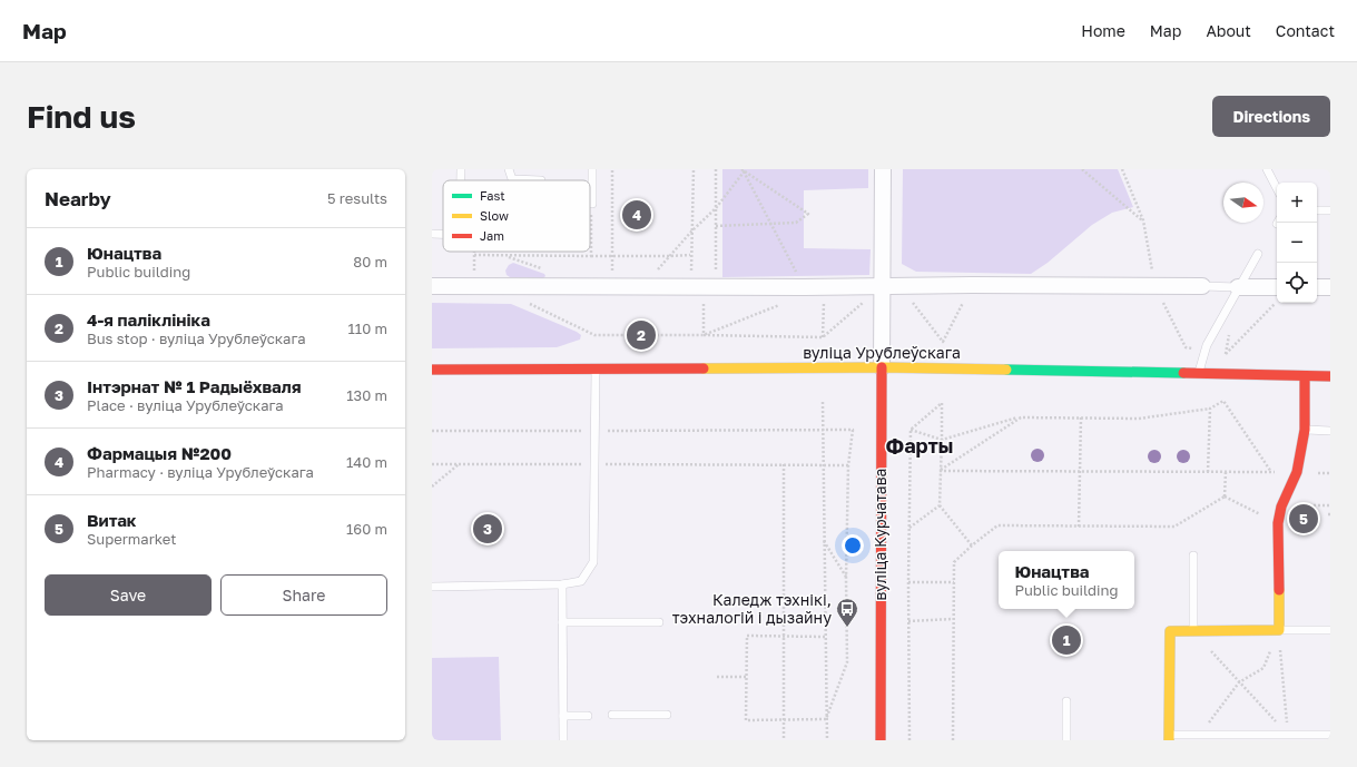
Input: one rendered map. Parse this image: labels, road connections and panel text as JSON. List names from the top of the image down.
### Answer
{
  "streets": {
    "street": ["вуліца Урублеўскага", "вуліца Курчатава"]
  },
  "crossings": [
    ["вуліца Урублеўскага", "вуліца Курчатава"]
  ],
  "districts": ["Фарты"],
  "places": {
    "bus stop": ["Каледж тэхнікі, тэхналогій і дызайну"]
  },
  "legend": ["Fast", "Slow", "Jam"],
  "north": "right",
  "page": {
    "header": "Map",
    "nav": [
      "Home",
      "Map",
      "About",
      "Contact"
    ],
    "buttons": [
      "Directions",
      ["Save", "Share"]
    ],
    "title": "Find us",
    "heading": ["Nearby", "5 results"],
    "map_buttons": ["+", "−"],
    "pins": [
      "4",
      "2",
      "5",
      "3",
      "1"
    ],
    "list": [
      {
        "mark": "1",
        "name": "Юнацтва",
        "note": "Public building",
        "value": "80 m"
      },
      {
        "mark": "2",
        "name": "4-я паліклініка",
        "note": "Bus stop · вуліца Урублеўскага",
        "value": "110 m"
      },
      {
        "mark": "3",
        "name": "Інтэрнат № 1 Радыёхваля",
        "note": "Place · вуліца Урублеўскага",
        "value": "130 m"
      },
      {
        "mark": "4",
        "name": "Фармацыя №200",
        "note": "Pharmacy · вуліца Урублеўскага",
        "value": "140 m"
      },
      {
        "mark": "5",
        "name": "Витак",
        "note": "Supermarket",
        "value": "160 m"
      }
    ],
    "popup": ["Юнацтва", "Public building"]
  }
}
